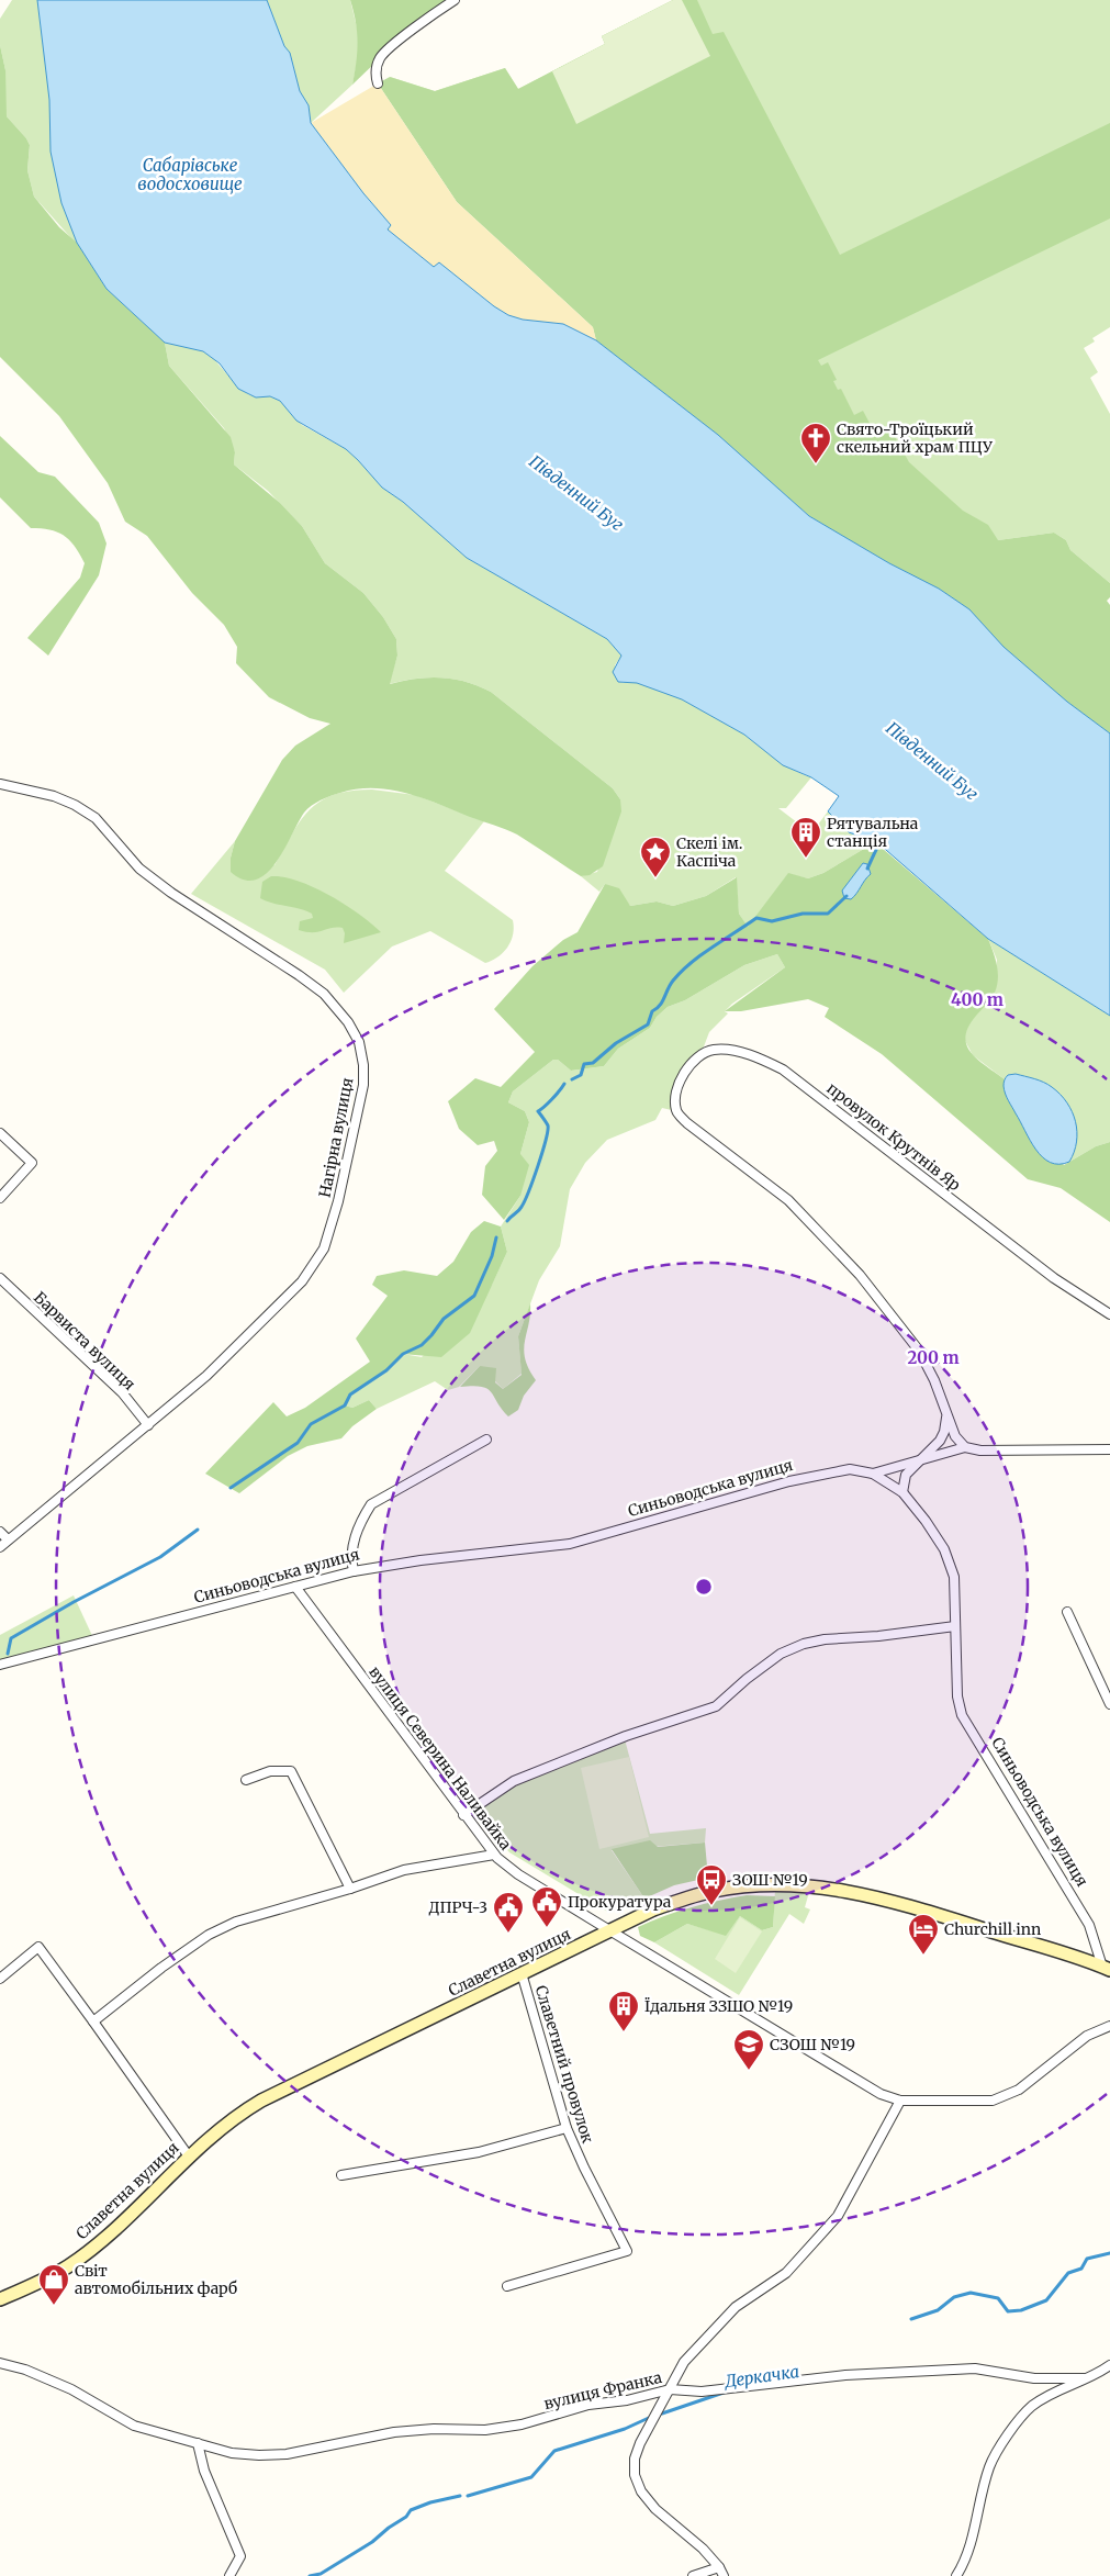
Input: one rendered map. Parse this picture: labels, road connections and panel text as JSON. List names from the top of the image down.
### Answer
{
  "streets": {
    "main road": ["Славетна вулиця"],
    "street": [
      "провулок Крутнів Яр",
      "Нагірна вулиця",
      "Барвиста вулиця",
      "Синьоводська вулиця",
      "вулиця Северина Наливайка",
      "Славетний провулок",
      "вулиця Франка"
    ]
  },
  "crossings": [
    ["Нагірна вулиця", "Барвиста вулиця"],
    ["Синьоводська вулиця", "вулиця Северина Наливайка"],
    ["Синьоводська вулиця", "Славетна вулиця"],
    ["вулиця Северина Наливайка", "Славетна вулиця"],
    ["Славетна вулиця", "Славетний провулок"]
  ],
  "water": ["Сабарівське водосховище", "Південний Буг", "Деркачка"],
  "places": {
    "church": ["Свято-Троїцький скельний храм ПЦУ"],
    "building": ["Рятувальна станція", "Їдальня ЗЗШО №19"],
    "place": ["Скелі ім. Каспіча"],
    "bus stop": ["ЗОШ №19"],
    "public building": ["Прокуратура", "ДПРЧ-3"],
    "hotel": ["Churchill inn"],
    "school or university": ["СЗОШ №19"],
    "shop": ["Світ автомобільних фарб"]
  },
  "rings": ["400 m", "200 m"]
}
